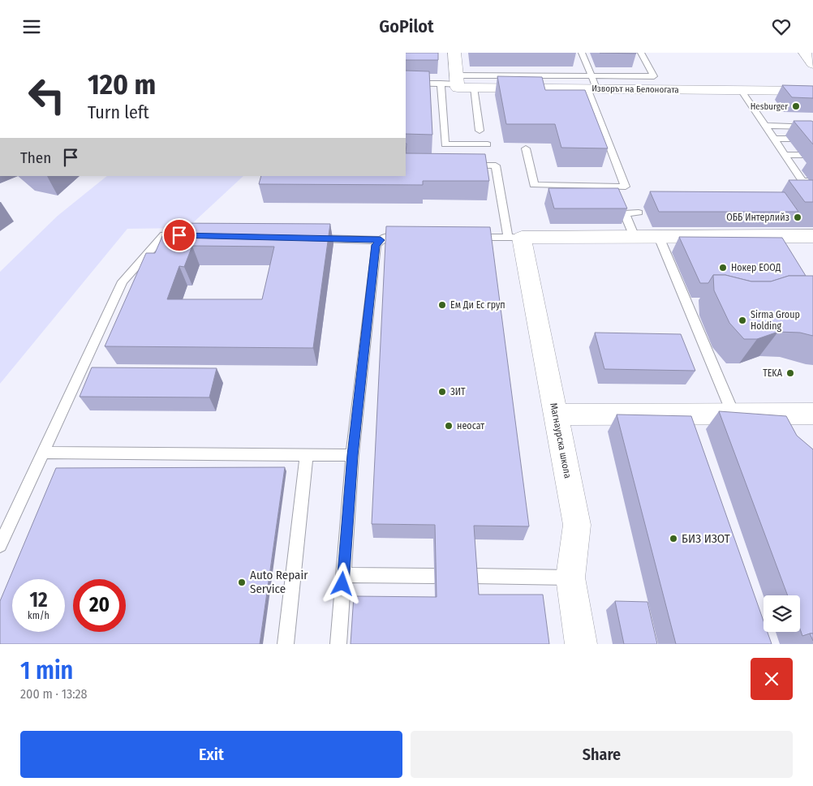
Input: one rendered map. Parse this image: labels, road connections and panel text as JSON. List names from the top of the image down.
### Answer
{
  "streets": {
    "street": ["Изворът на Белоногата", "Магнаурска школа"]
  },
  "places": [
    "Hesburger",
    "ОББ Интерлийз",
    "Нокер ЕООД",
    "Ем Ди Ес груп",
    "Sirma Group Holding",
    "TEKA",
    "ЗИТ",
    "неосат",
    "БИЗ ИЗОТ",
    "Auto Repair Service"
  ],
  "page": {
    "header": "GoPilot",
    "turn": ["120 m", "Turn left"],
    "then": "Then",
    "speed": "12 km/h",
    "limit": "20",
    "heading": ["1 min", "200 m · 13:28"],
    "buttons": ["Exit", "Share"]
  }
}
